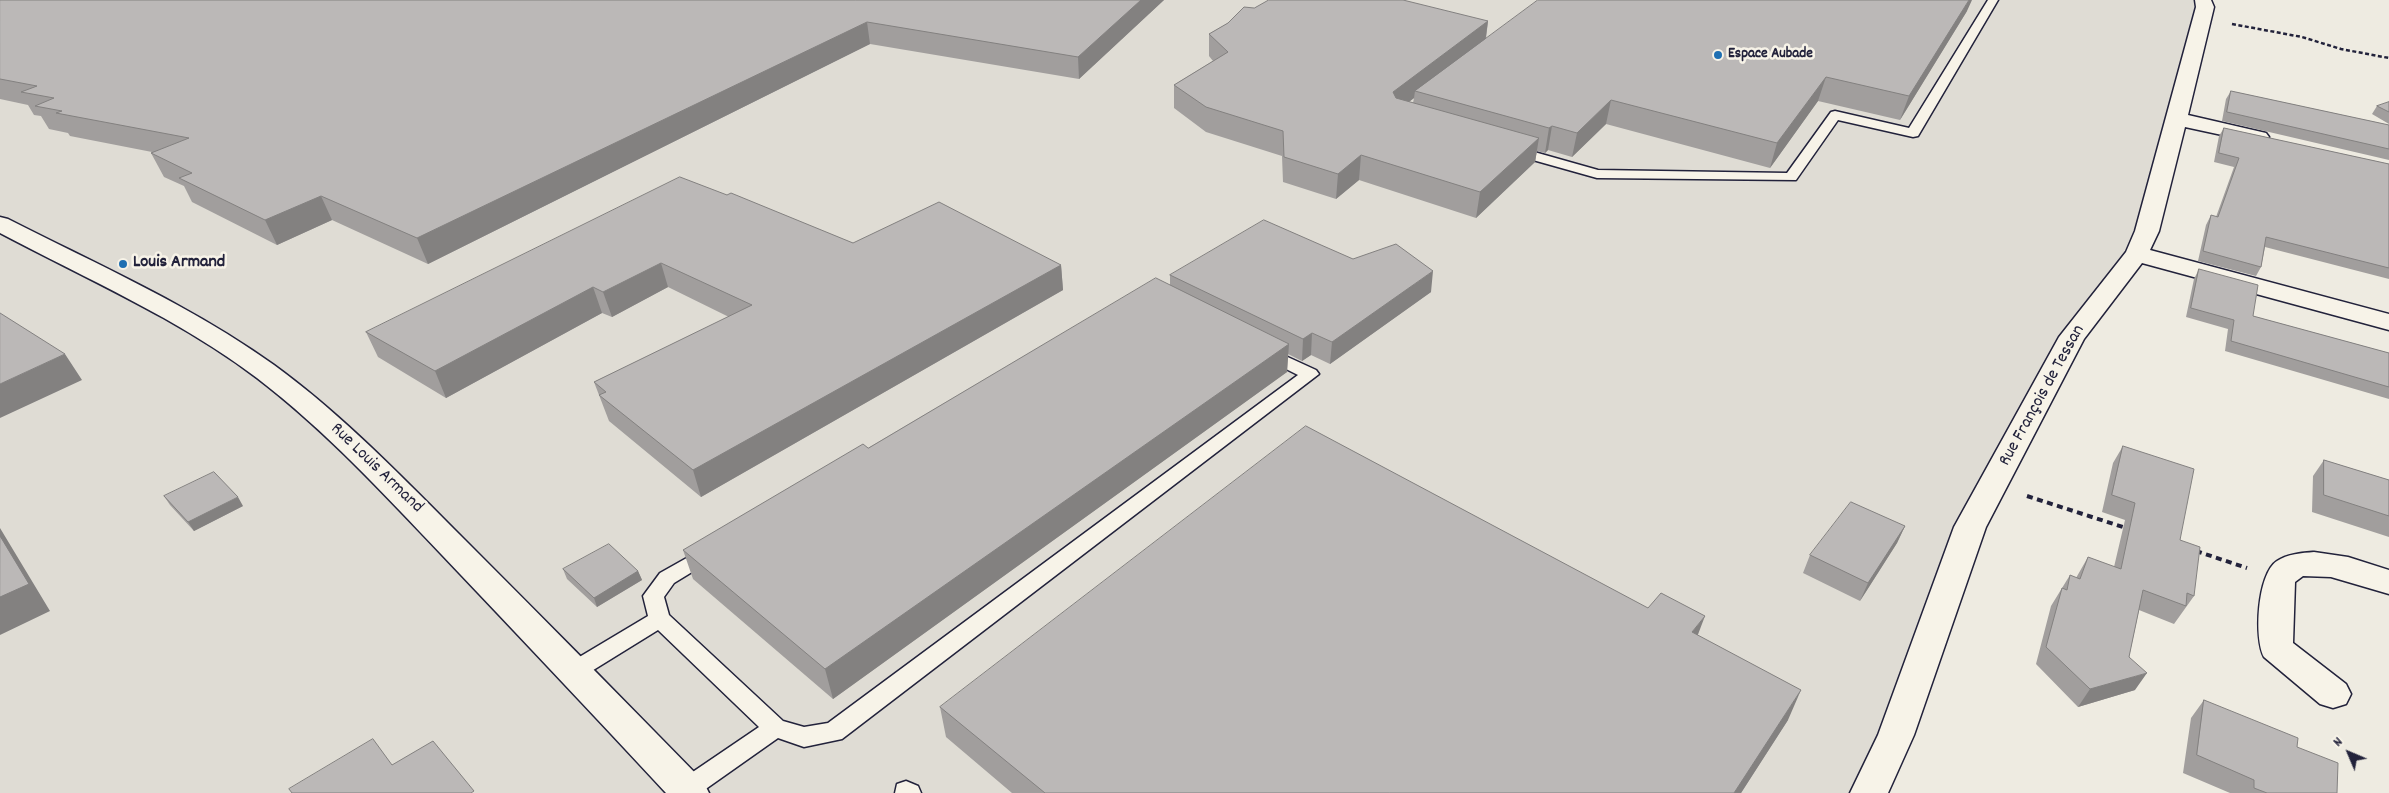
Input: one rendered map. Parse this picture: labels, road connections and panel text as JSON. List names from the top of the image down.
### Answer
{
  "streets": {
    "street": ["Rue François de Tessan", "Rue Louis Armand"]
  },
  "places": ["Espace Aubade", "Louis Armand"],
  "north": "top left"
}
